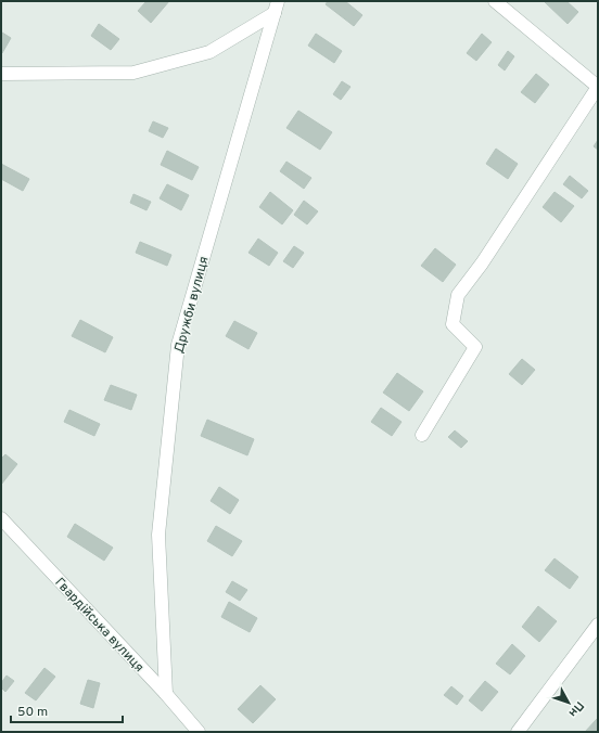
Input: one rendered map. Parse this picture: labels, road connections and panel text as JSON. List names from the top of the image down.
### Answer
{
  "streets": {
    "street": ["Дружби вулиця", "Гвардійська вулиця"]
  },
  "crossings": [
    ["Дружби вулиця", "Гвардійська вулиця"]
  ],
  "scale_bar": "50 m",
  "north": "bottom right"
}
